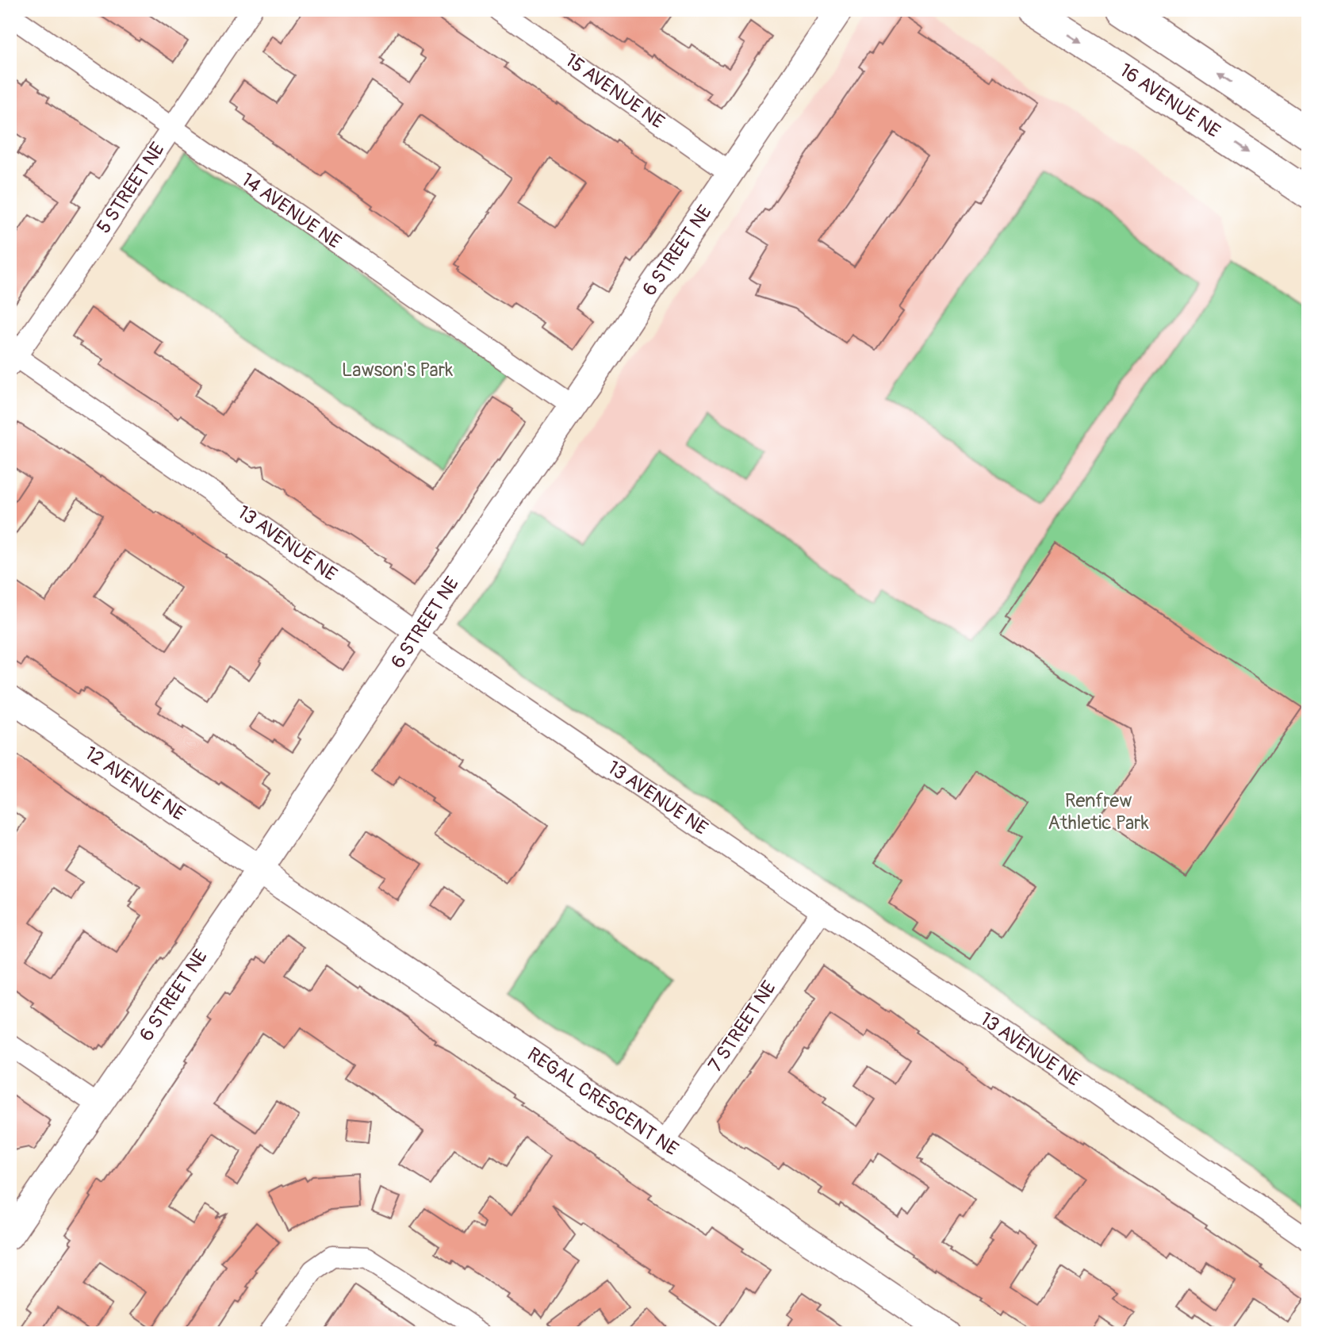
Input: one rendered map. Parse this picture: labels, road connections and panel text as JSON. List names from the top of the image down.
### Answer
{
  "streets": {
    "highway": ["16 AVENUE NE"],
    "street": [
      "15 AVENUE NE",
      "5 STREET NE",
      "14 AVENUE NE",
      "6 STREET NE",
      "13 AVENUE NE",
      "12 AVENUE NE",
      "7 STREET NE",
      "REGAL CRESCENT NE"
    ]
  },
  "crossings": [
    ["15 AVENUE NE", "6 STREET NE"],
    ["5 STREET NE", "14 AVENUE NE"],
    ["5 STREET NE", "13 AVENUE NE"],
    ["14 AVENUE NE", "6 STREET NE"],
    ["6 STREET NE", "13 AVENUE NE"],
    ["6 STREET NE", "12 AVENUE NE"],
    ["6 STREET NE", "REGAL CRESCENT NE"],
    ["13 AVENUE NE", "7 STREET NE"],
    ["12 AVENUE NE", "REGAL CRESCENT NE"],
    ["7 STREET NE", "REGAL CRESCENT NE"]
  ],
  "parks": ["Lawson's Park", "Renfrew Athletic Park"]
}
